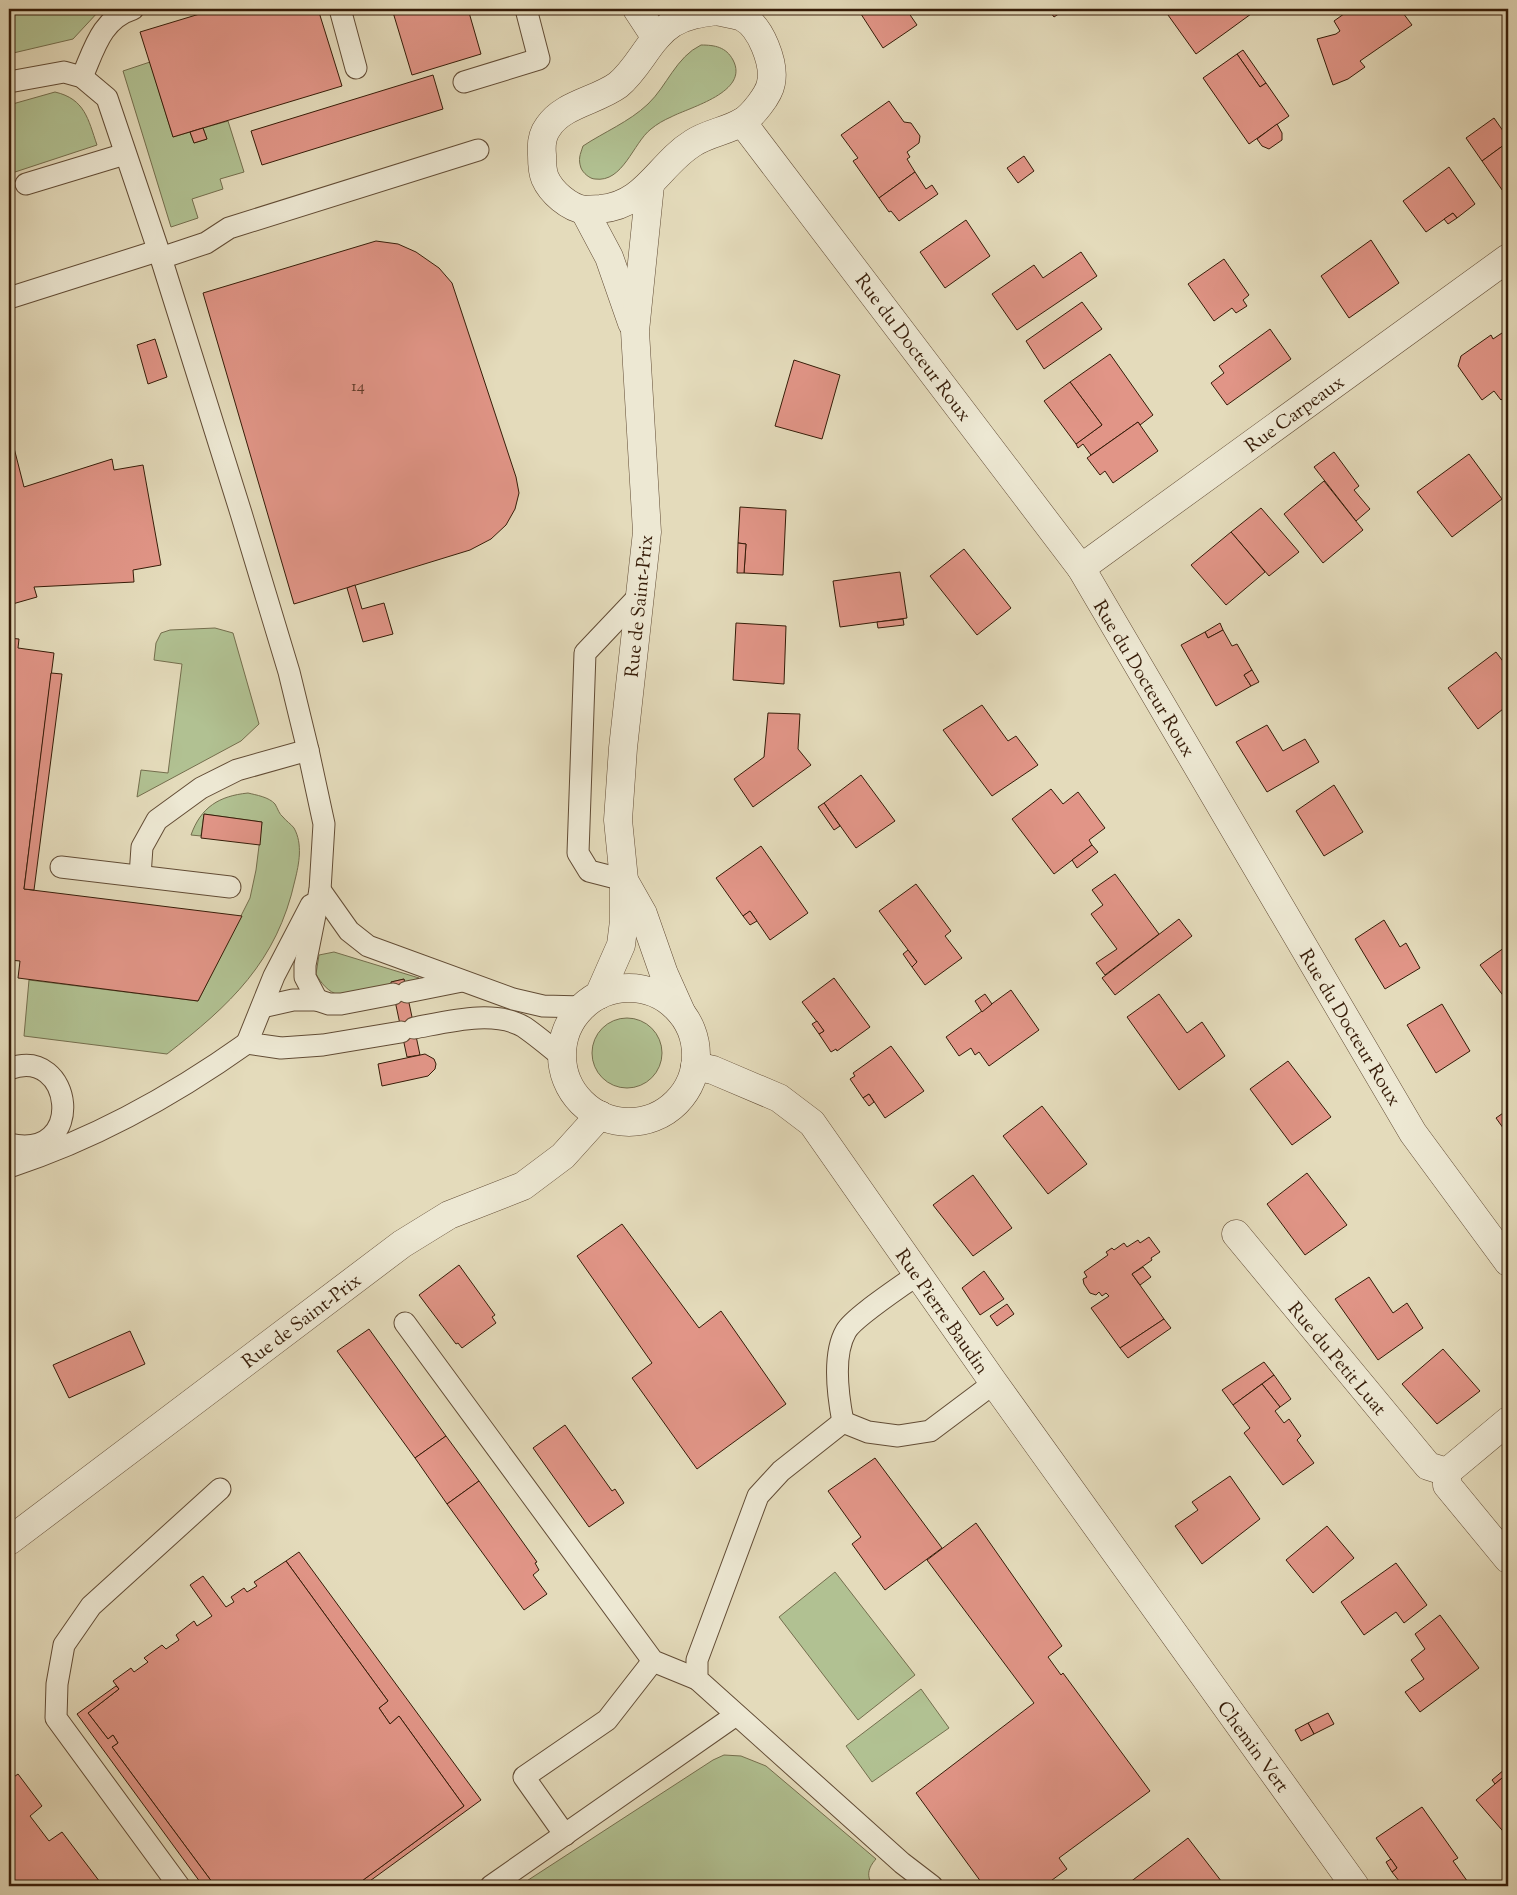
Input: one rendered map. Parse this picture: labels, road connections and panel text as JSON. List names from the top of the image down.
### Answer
{
  "streets": {
    "street": [
      "Rue du Docteur Roux",
      "Rue Carpeaux",
      "Rue de Saint-Prix",
      "Rue Pierre Baudin",
      "Rue du Petit Luat",
      "Chemin Vert"
    ]
  },
  "crossings": [
    ["Rue du Docteur Roux", "Rue Carpeaux"],
    ["Rue de Saint-Prix", "Rue Pierre Baudin"],
    ["Rue Pierre Baudin", "Chemin Vert"]
  ],
  "house_numbers": ["14"]
}
